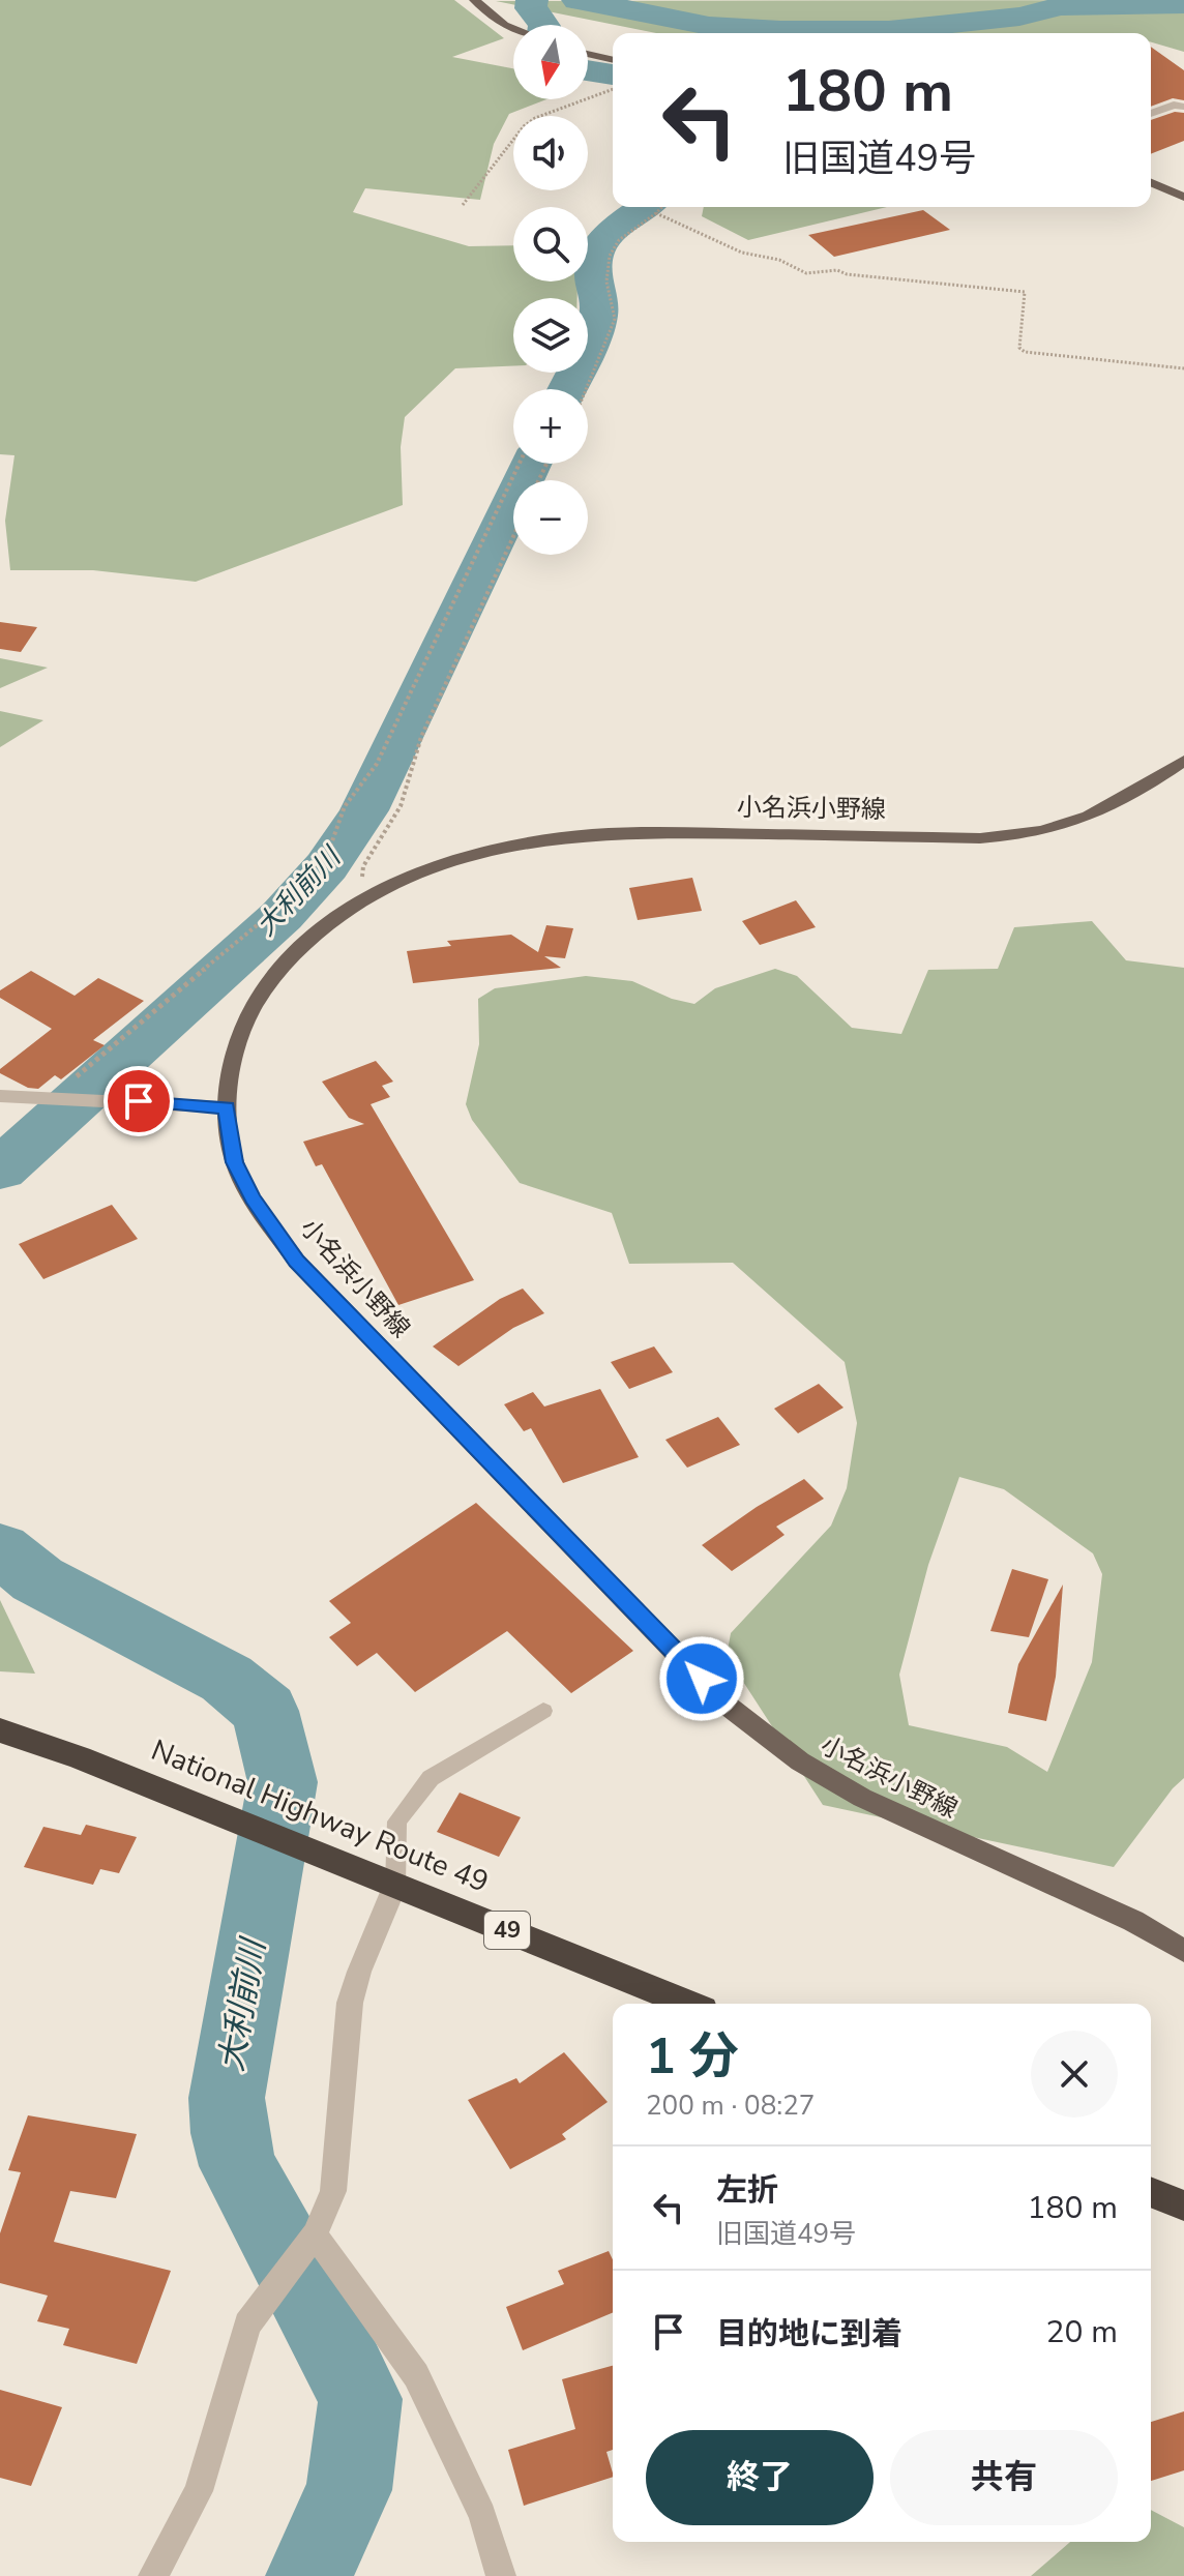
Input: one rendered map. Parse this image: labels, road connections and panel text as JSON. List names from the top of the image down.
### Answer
{
  "streets": {
    "highway": ["National Highway Route 49", "49"],
    "main road": ["小名浜小野線"]
  },
  "water": ["大利前川"],
  "north": "bottom",
  "page": {
    "map_buttons": ["+", "−"],
    "turn": ["180 m", "旧国道49号"],
    "heading": ["1 分", "200 m · 08:27"],
    "list": [
      {
        "name": "左折",
        "note": "旧国道49号",
        "value": "180 m"
      },
      {
        "name": "目的地に到着",
        "value": "20 m"
      }
    ],
    "buttons": ["終了", "共有"]
  }
}
